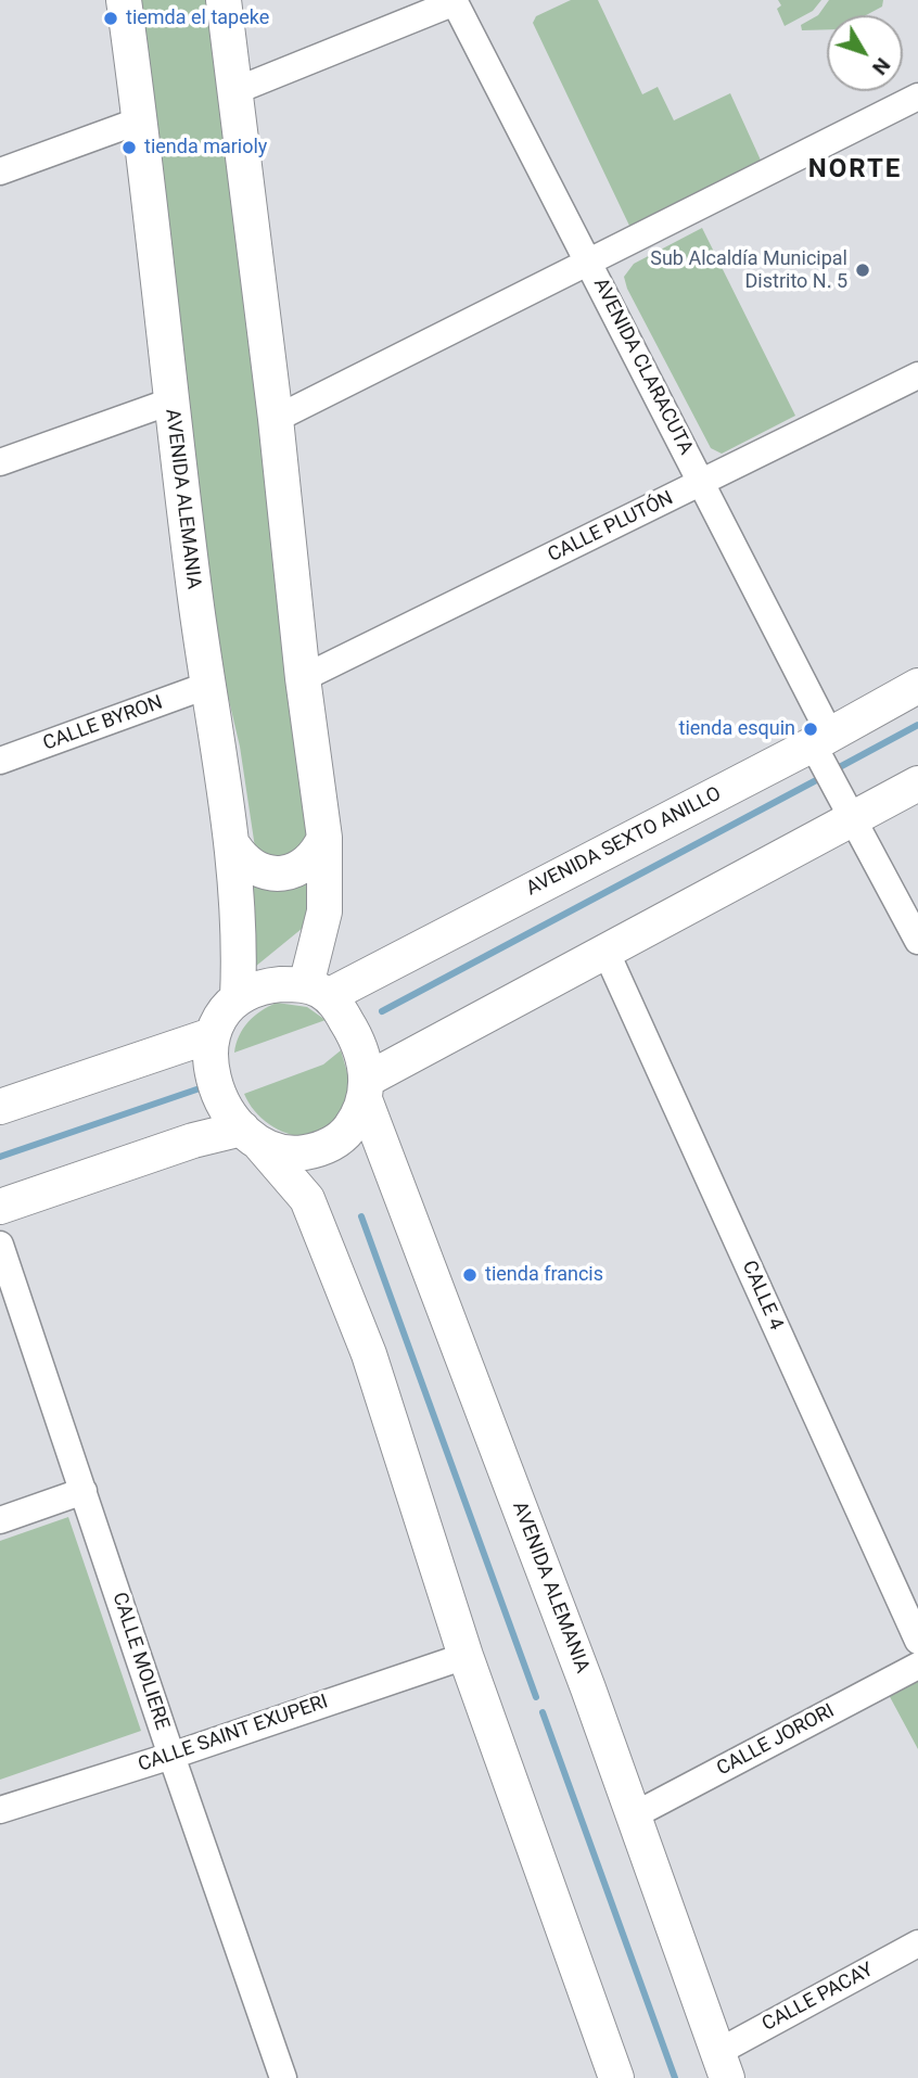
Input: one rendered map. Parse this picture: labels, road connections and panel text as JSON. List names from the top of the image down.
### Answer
{
  "streets": {
    "main road": ["AVENIDA ALEMANIA", "AVENIDA SEXTO ANILLO"],
    "street": [
      "AVENIDA CLARACUTA",
      "CALLE PLUTÓN",
      "CALLE BYRON",
      "CALLE 4",
      "CALLE MOLIERE",
      "CALLE SAINT EXUPERI",
      "CALLE JORORI",
      "CALLE PACAY"
    ]
  },
  "crossings": [
    ["AVENIDA CLARACUTA", "CALLE PLUTÓN"],
    ["AVENIDA CLARACUTA", "AVENIDA SEXTO ANILLO"],
    ["AVENIDA ALEMANIA", "CALLE BYRON"],
    ["AVENIDA ALEMANIA", "AVENIDA SEXTO ANILLO"],
    ["AVENIDA ALEMANIA", "CALLE JORORI"],
    ["AVENIDA ALEMANIA", "CALLE PACAY"],
    ["CALLE MOLIERE", "CALLE SAINT EXUPERI"]
  ],
  "districts": ["NORTE"],
  "places": [
    "tiemda el tapeke",
    "tienda marioly",
    "Sub Alcaldía Municipal Distrito N. 5",
    "tienda esquin",
    "tienda francis"
  ],
  "north": "bottom right"
}
